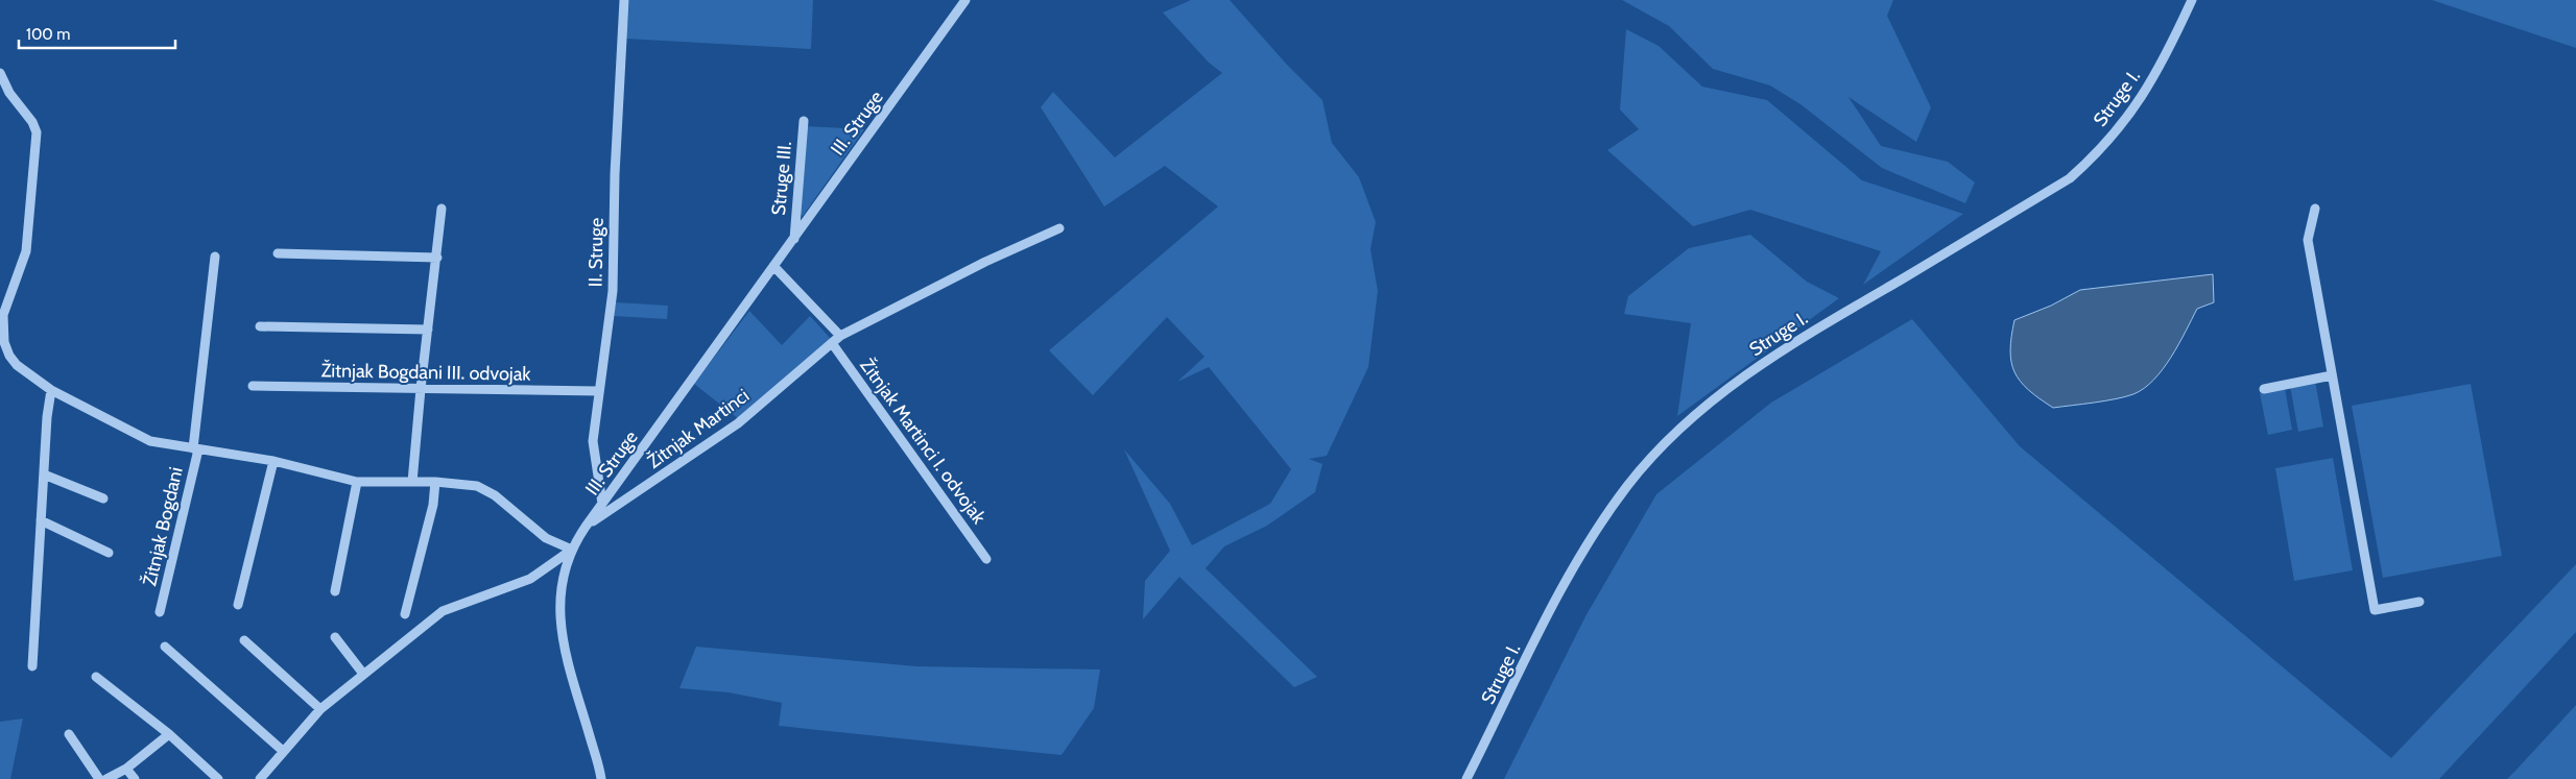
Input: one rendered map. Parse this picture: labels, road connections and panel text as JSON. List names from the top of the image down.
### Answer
{
  "streets": {
    "street": [
      "Struge I.",
      "III. Struge",
      "Struge III.",
      "II. Struge",
      "Žitnjak Bogdani III. odvojak",
      "Žitnjak Martinci",
      "Žitnjak Martinci I. odvojak",
      "Žitnjak Bogdani"
    ]
  },
  "crossings": [
    ["III. Struge", "Struge III."],
    ["III. Struge", "II. Struge"],
    ["III. Struge", "Žitnjak Martinci"],
    ["II. Struge", "Žitnjak Bogdani III. odvojak"],
    ["Žitnjak Martinci", "Žitnjak Martinci I. odvojak"],
    ["Žitnjak Martinci", "Žitnjak Bogdani"]
  ],
  "scale_bar": "100 m"
}
